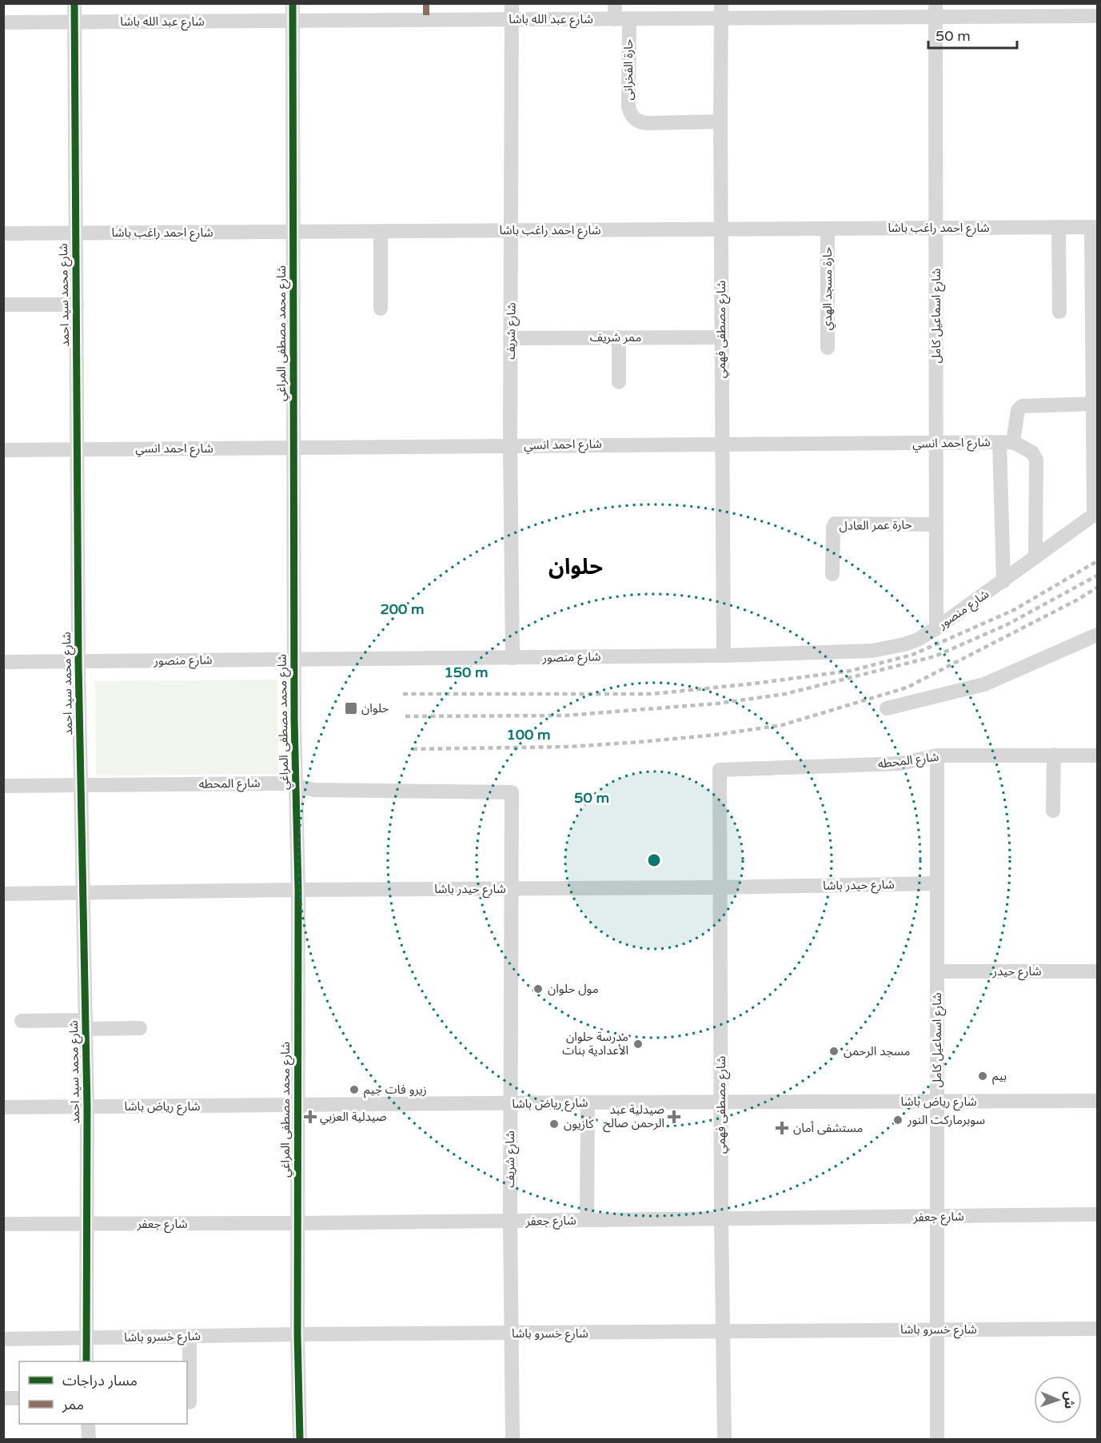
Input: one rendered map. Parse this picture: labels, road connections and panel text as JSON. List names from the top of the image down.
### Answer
{
  "streets": {
    "street": [
      "شارع عبد الله باشا",
      "حارة الفخرانى",
      "شارع احمد راغب باشا",
      "حارة مسجد الهدي",
      "شارع محمد سيد احمد",
      "شارع اسماعيل كامل",
      "شارع مصطفى فهمي",
      "شارع شريف",
      "شارع محمد مصطفى المراغي",
      "ممر شريف",
      "شارع احمد انسي",
      "حارة عمر العادل",
      "شارع منصور",
      "شارع المحطه",
      "شارع حيدر باشا",
      "شارع حيدر",
      "شارع رياض باشا",
      "شارع جعفر",
      "شارع خسرو باشا"
    ]
  },
  "crossings": [
    ["شارع عبد الله باشا", "حارة الفخرانى"],
    ["شارع عبد الله باشا", "شارع محمد سيد احمد"],
    ["شارع عبد الله باشا", "شارع اسماعيل كامل"],
    ["شارع عبد الله باشا", "شارع مصطفى فهمي"],
    ["شارع عبد الله باشا", "شارع شريف"],
    ["شارع عبد الله باشا", "شارع محمد مصطفى المراغي"],
    ["حارة الفخرانى", "شارع مصطفى فهمي"],
    ["شارع احمد راغب باشا", "حارة مسجد الهدي"],
    ["شارع احمد راغب باشا", "شارع محمد سيد احمد"],
    ["شارع احمد راغب باشا", "شارع اسماعيل كامل"],
    ["شارع احمد راغب باشا", "شارع مصطفى فهمي"],
    ["شارع احمد راغب باشا", "شارع شريف"],
    ["شارع احمد راغب باشا", "شارع محمد مصطفى المراغي"],
    ["شارع محمد سيد احمد", "شارع احمد انسي"],
    ["شارع محمد سيد احمد", "شارع منصور"],
    ["شارع محمد سيد احمد", "شارع المحطه"],
    ["شارع محمد سيد احمد", "شارع حيدر باشا"],
    ["شارع محمد سيد احمد", "شارع رياض باشا"],
    ["شارع محمد سيد احمد", "شارع جعفر"],
    ["شارع محمد سيد احمد", "شارع خسرو باشا"],
    ["شارع اسماعيل كامل", "شارع احمد انسي"],
    ["شارع اسماعيل كامل", "حارة عمر العادل"],
    ["شارع اسماعيل كامل", "شارع منصور"],
    ["شارع اسماعيل كامل", "شارع المحطه"],
    ["شارع اسماعيل كامل", "شارع حيدر باشا"],
    ["شارع اسماعيل كامل", "شارع حيدر"],
    ["شارع اسماعيل كامل", "شارع رياض باشا"],
    ["شارع اسماعيل كامل", "شارع جعفر"],
    ["شارع اسماعيل كامل", "شارع خسرو باشا"],
    ["شارع مصطفى فهمي", "ممر شريف"],
    ["شارع مصطفى فهمي", "شارع احمد انسي"],
    ["شارع مصطفى فهمي", "شارع منصور"],
    ["شارع مصطفى فهمي", "شارع المحطه"],
    ["شارع مصطفى فهمي", "شارع حيدر باشا"],
    ["شارع مصطفى فهمي", "شارع رياض باشا"],
    ["شارع مصطفى فهمي", "شارع جعفر"],
    ["شارع مصطفى فهمي", "شارع خسرو باشا"],
    ["شارع شريف", "ممر شريف"],
    ["شارع شريف", "شارع احمد انسي"],
    ["شارع شريف", "شارع منصور"],
    ["شارع شريف", "شارع المحطه"],
    ["شارع شريف", "شارع حيدر باشا"],
    ["شارع شريف", "شارع رياض باشا"],
    ["شارع شريف", "شارع جعفر"],
    ["شارع شريف", "شارع خسرو باشا"],
    ["شارع محمد مصطفى المراغي", "شارع احمد انسي"],
    ["شارع محمد مصطفى المراغي", "شارع منصور"],
    ["شارع محمد مصطفى المراغي", "شارع المحطه"],
    ["شارع محمد مصطفى المراغي", "شارع حيدر باشا"],
    ["شارع محمد مصطفى المراغي", "شارع رياض باشا"],
    ["شارع محمد مصطفى المراغي", "شارع جعفر"],
    ["شارع محمد مصطفى المراغي", "شارع خسرو باشا"]
  ],
  "districts": ["حلوان"],
  "places": {
    "transit": ["حلوان"],
    "other": [
      "مول حلوان",
      "مدرسة حلوان الأعدادية بنات",
      "مسجد الرحمن",
      "بيم",
      "زيرو فات جيم",
      "سوبرماركت النور",
      "كازيون"
    ],
    "health": ["صيدلية العزبي", "صيدلية عبد الرحمن صالح", "مستشفى أمان"]
  },
  "legend": ["مسار دراجات", "ممر"],
  "scale_bar": "50 m",
  "north": "right",
  "rings": [
    "200 m",
    "150 m",
    "100 m",
    "50 m"
  ]
}
